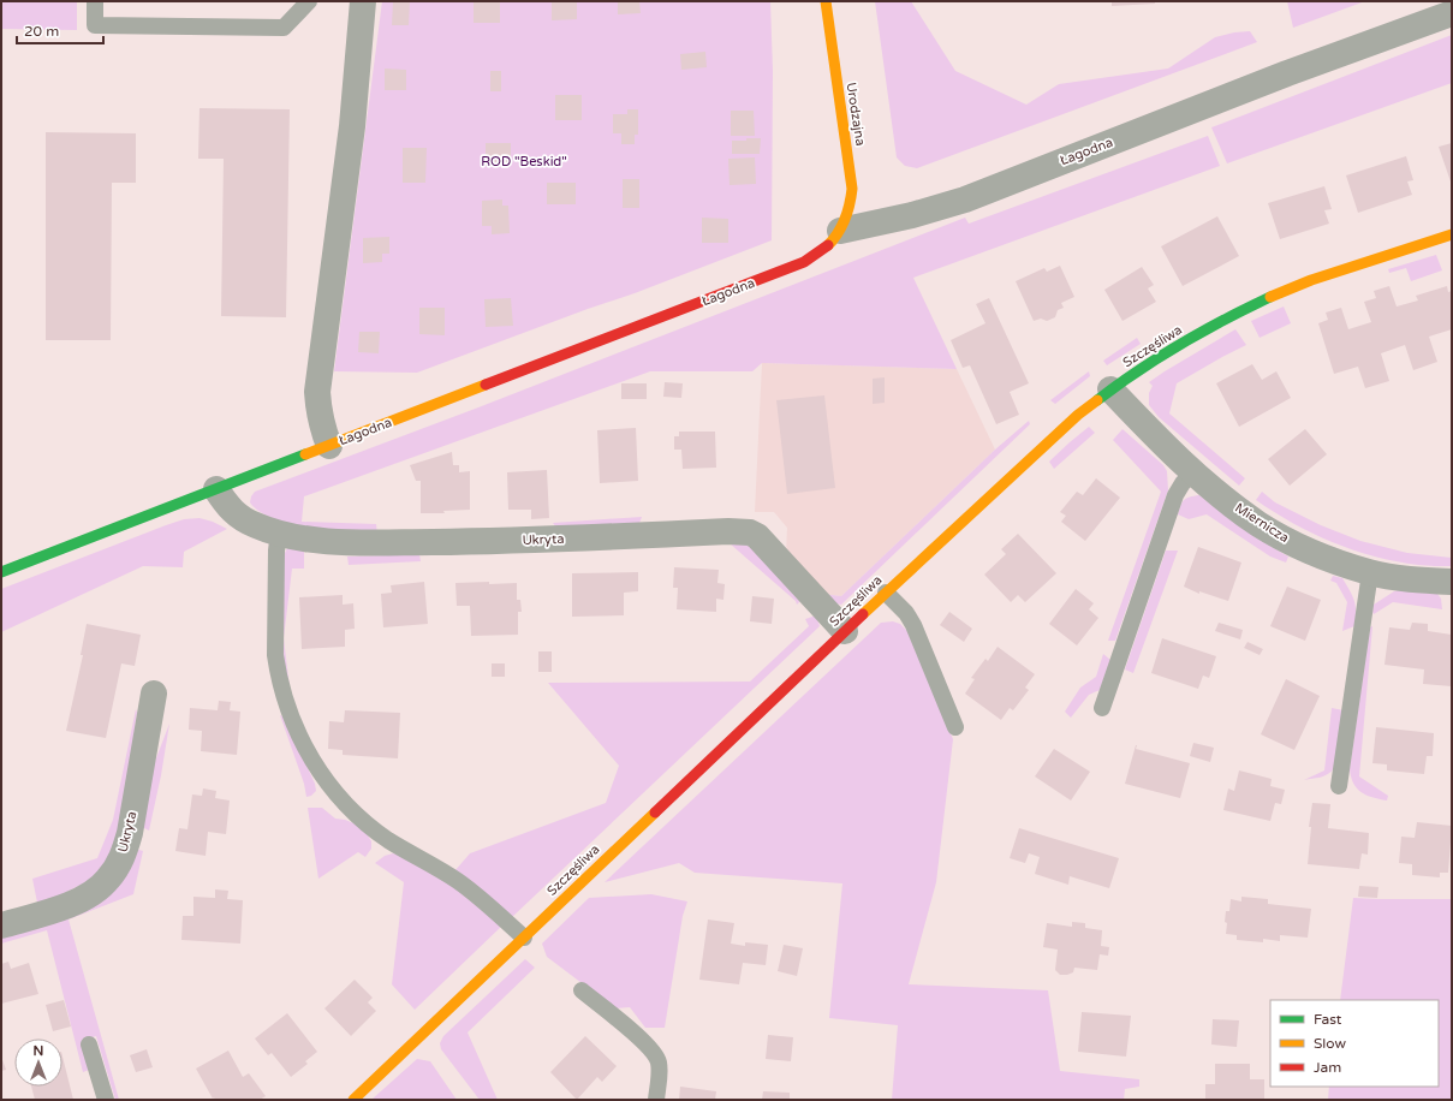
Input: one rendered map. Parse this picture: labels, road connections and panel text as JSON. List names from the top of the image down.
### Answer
{
  "streets": {
    "street": [
      "Urodzajna",
      "Łagodna",
      "Szczęśliwa",
      "Miernicza",
      "Ukryta"
    ]
  },
  "crossings": [
    ["Urodzajna", "Łagodna"],
    ["Łagodna", "Ukryta"],
    ["Szczęśliwa", "Miernicza"],
    ["Szczęśliwa", "Ukryta"]
  ],
  "parks": ["ROD \"Beskid\""],
  "legend": ["Fast", "Slow", "Jam"],
  "scale_bar": "20 m",
  "north": "top"
}
